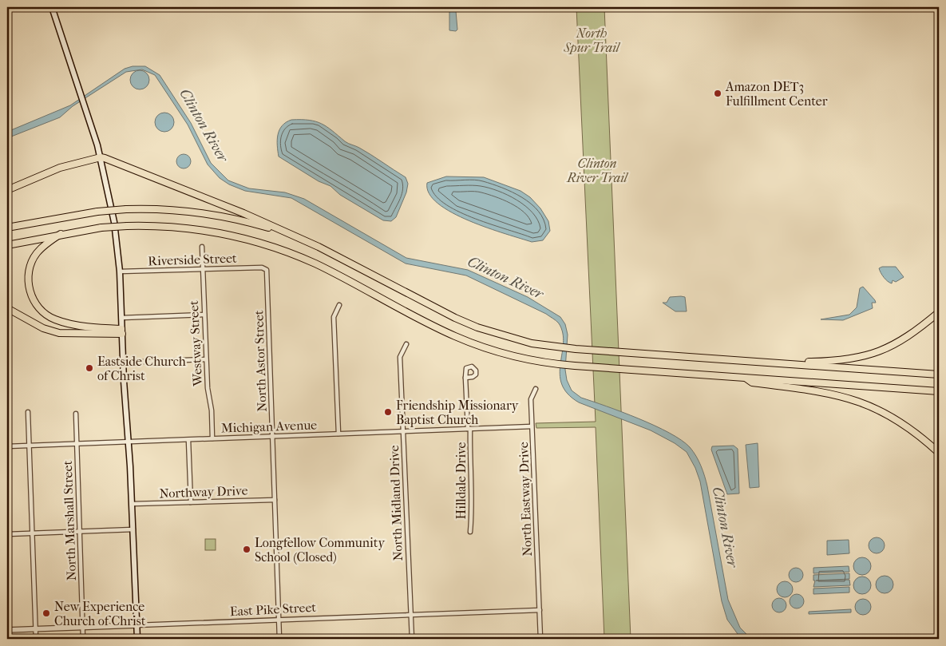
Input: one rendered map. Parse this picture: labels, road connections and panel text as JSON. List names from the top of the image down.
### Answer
{
  "streets": {
    "street": [
      "Riverside Street",
      "Westway Street",
      "North Astor Street",
      "Michigan Avenue",
      "Hilldale Drive",
      "Northway Drive",
      "North Eastway Drive",
      "North Midland Drive",
      "North Marshall Street",
      "East Pike Street"
    ]
  },
  "crossings": [
    ["Riverside Street", "Westway Street"],
    ["Riverside Street", "North Astor Street"],
    ["Westway Street", "Michigan Avenue"],
    ["North Astor Street", "Michigan Avenue"],
    ["North Astor Street", "Northway Drive"],
    ["North Astor Street", "East Pike Street"],
    ["Michigan Avenue", "Hilldale Drive"],
    ["Michigan Avenue", "North Eastway Drive"],
    ["Michigan Avenue", "North Midland Drive"],
    ["Michigan Avenue", "North Marshall Street"],
    ["North Eastway Drive", "East Pike Street"],
    ["North Midland Drive", "East Pike Street"],
    ["North Marshall Street", "East Pike Street"]
  ],
  "water": ["Clinton River"],
  "parks": ["North Spur Trail", "Clinton River Trail"],
  "places": [
    "Amazon DET3 Fulfillment Center",
    "Eastside Church of Christ",
    "Friendship Missionary Baptist Church",
    "Longfellow Community School (Closed)",
    "New Experience Church of Christ"
  ]
}
